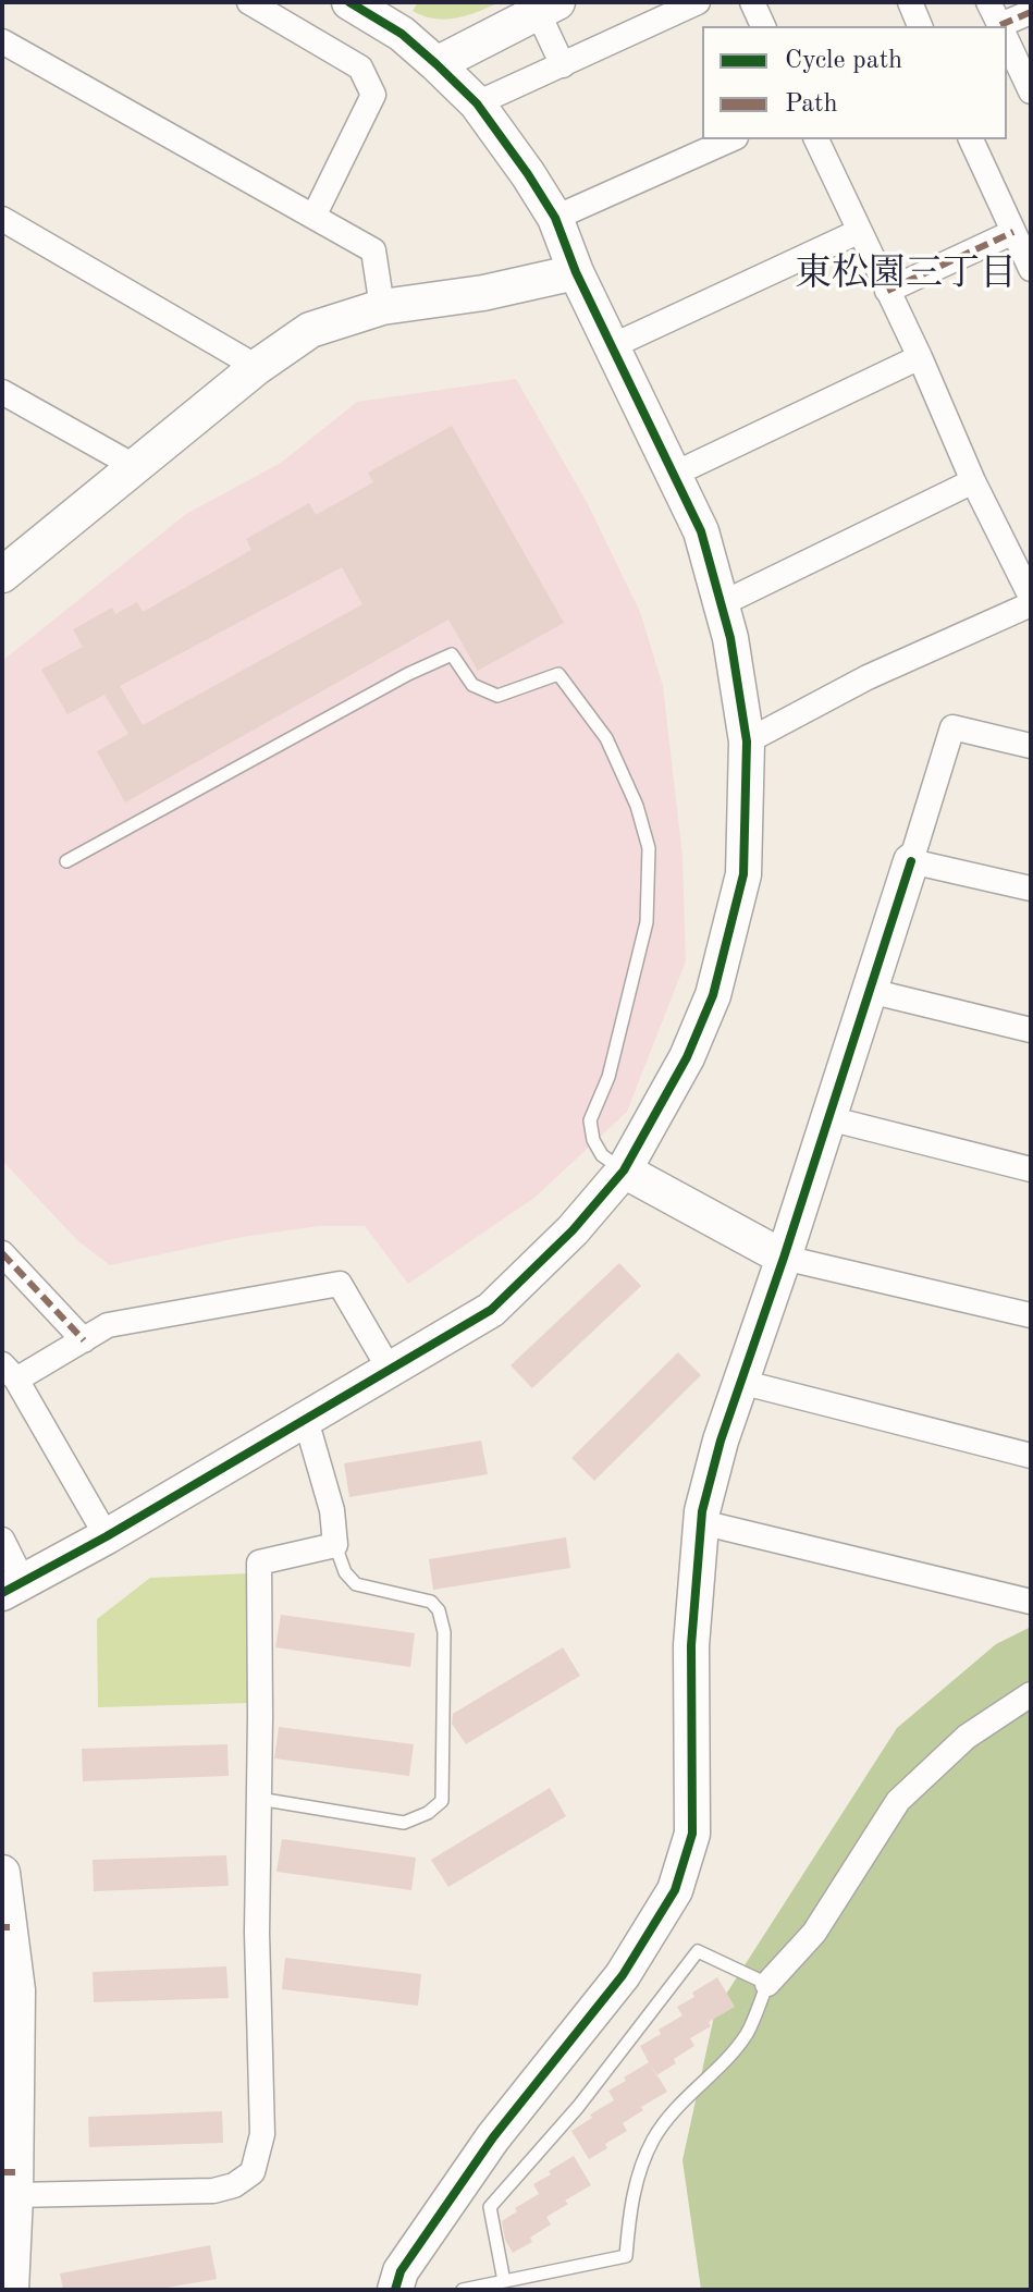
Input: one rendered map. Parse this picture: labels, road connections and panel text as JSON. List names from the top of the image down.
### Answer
{
  "districts": ["東松園三丁目"],
  "legend": ["Cycle path", "Path"]
}
